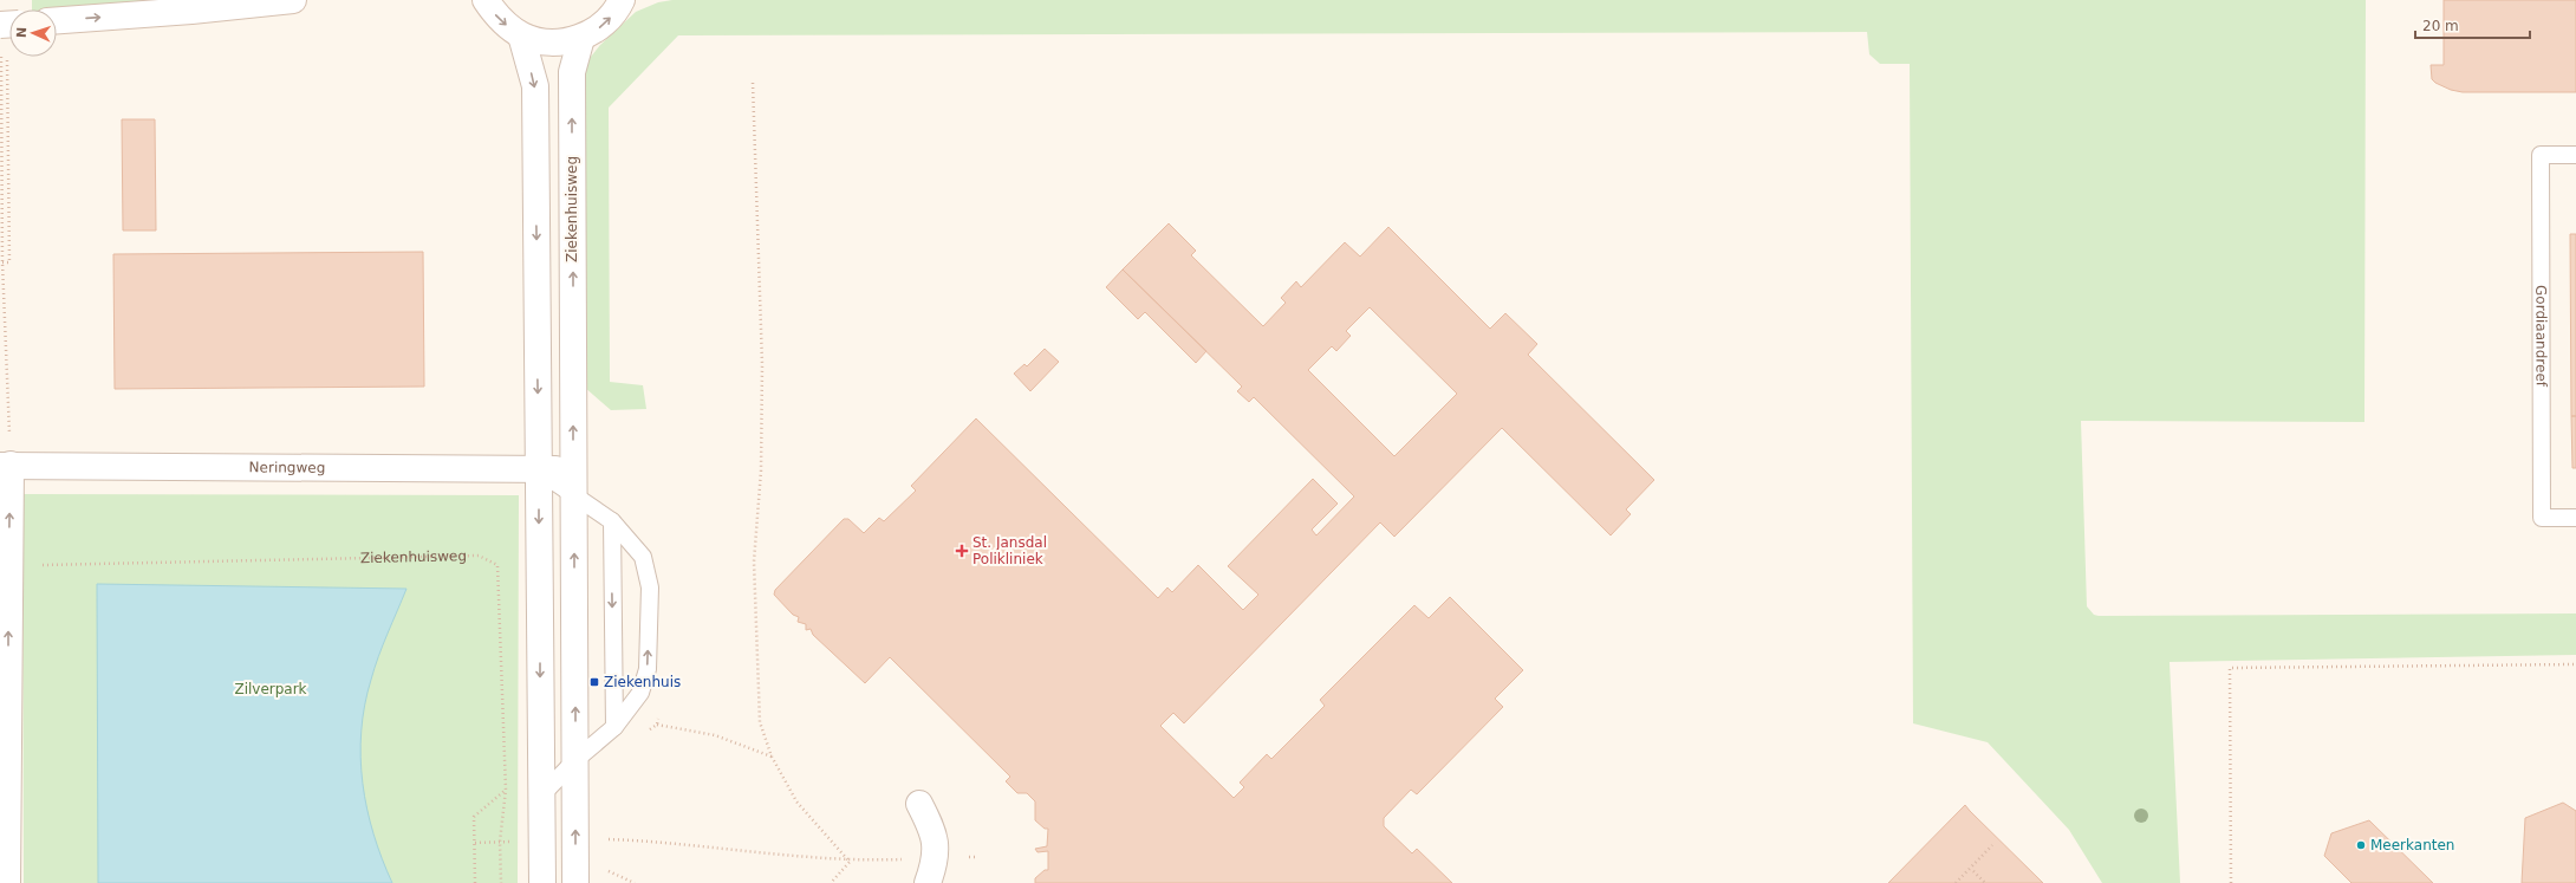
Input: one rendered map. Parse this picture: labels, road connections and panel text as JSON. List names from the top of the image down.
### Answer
{
  "streets": {
    "street": ["Ziekenhuisweg", "Neringweg"],
    "lane": ["Gordiaandreef"]
  },
  "crossings": [
    ["Ziekenhuisweg", "Neringweg"]
  ],
  "parks": ["Zilverpark"],
  "places": {
    "health": ["St. Jansdal Polikliniek"],
    "transit": ["Ziekenhuis"],
    "other": ["Meerkanten"]
  },
  "scale_bar": "20 m",
  "north": "left"
}
